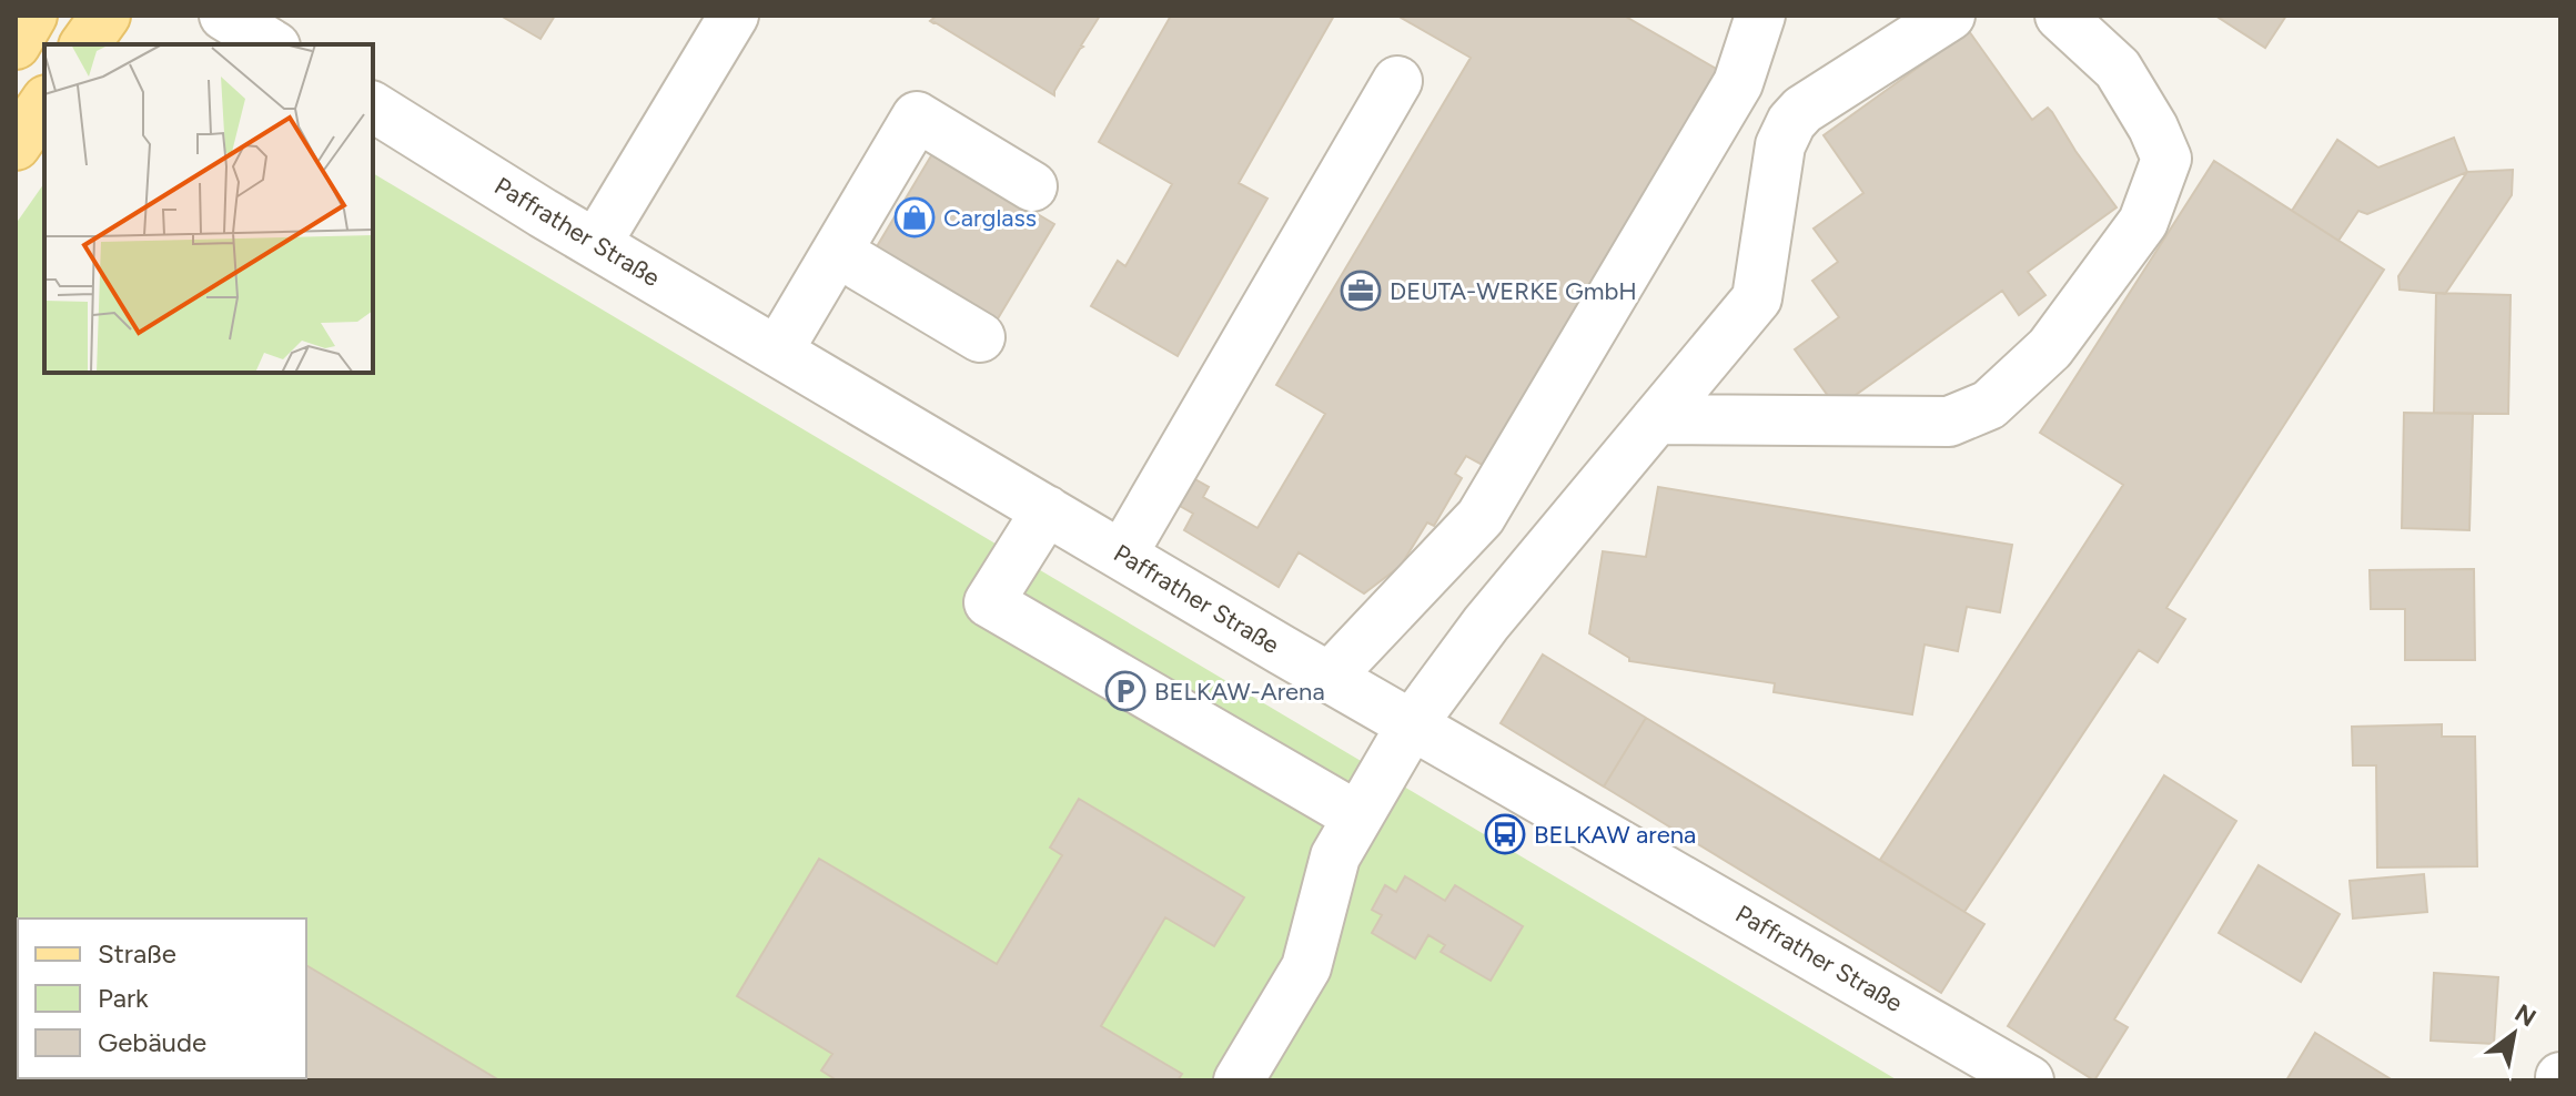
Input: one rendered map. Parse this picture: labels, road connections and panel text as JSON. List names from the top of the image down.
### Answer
{
  "streets": {
    "street": ["Paffrather Straße"]
  },
  "places": {
    "shop": ["Carglass"],
    "office": ["DEUTA-WERKE GmbH"],
    "parking": ["BELKAW-Arena"],
    "bus stop": ["BELKAW arena"]
  },
  "legend": ["Straße", "Park", "Gebäude"],
  "north": "top right"
}
